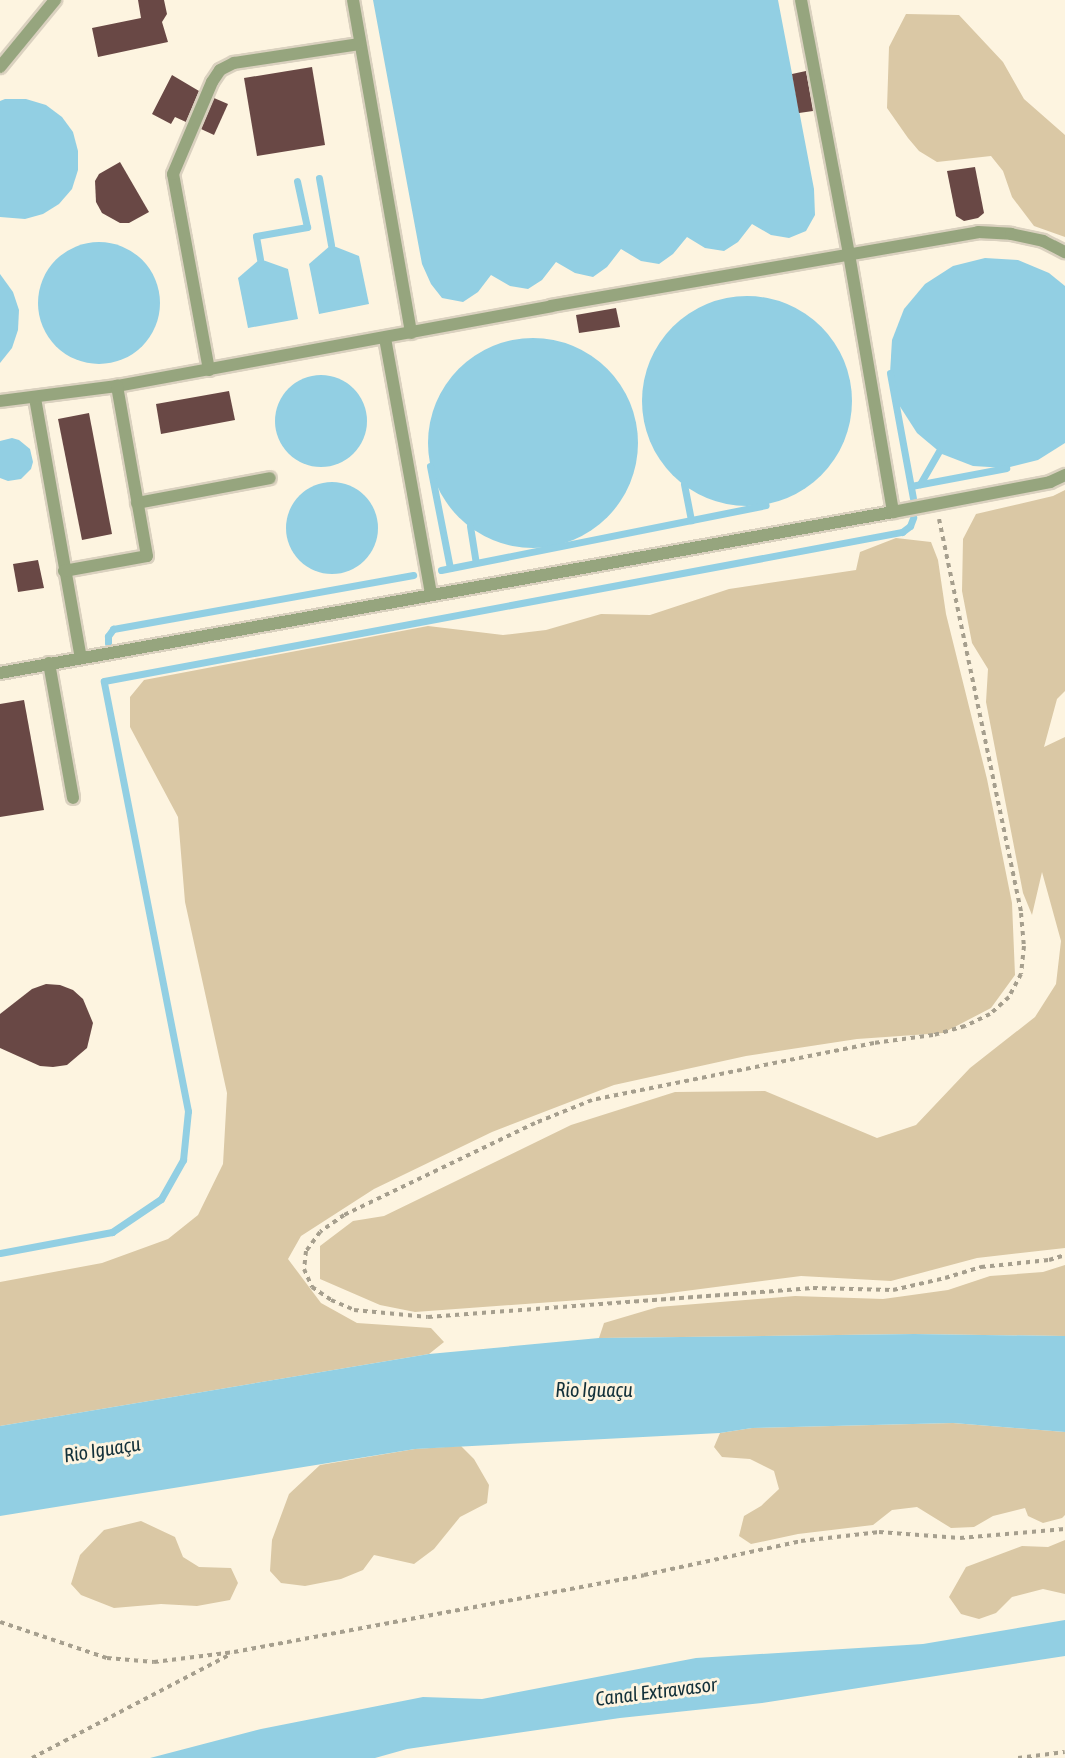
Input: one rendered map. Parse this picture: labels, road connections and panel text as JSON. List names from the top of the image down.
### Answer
{
  "water": ["Rio Iguaçu", "Canal Extravasor"]
}
